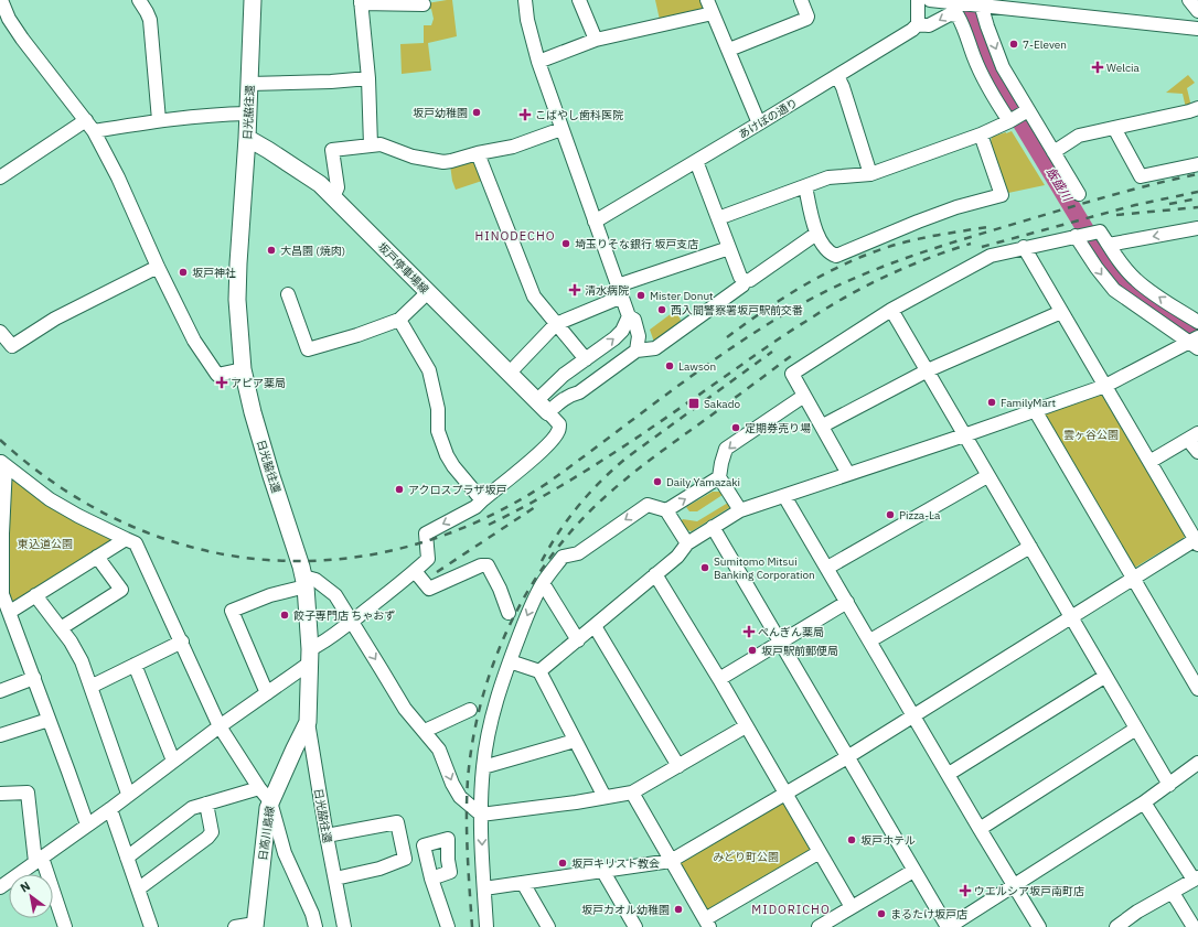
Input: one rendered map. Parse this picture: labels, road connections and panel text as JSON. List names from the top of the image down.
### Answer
{
  "streets": {
    "main road": ["日光脇往還", "坂戸停車場線", "日高川島線"],
    "street": ["あけぼの通り"]
  },
  "crossings": [
    ["日光脇往還", "坂戸停車場線"],
    ["日光脇往還", "日高川島線"]
  ],
  "districts": ["HINODECHO", "MIDORICHO"],
  "water": ["飯盛川"],
  "parks": ["雲ヶ谷公園", "東込道公園", "みどり町公園"],
  "places": {
    "other": [
      "7-Eleven",
      "坂戸幼稚園",
      "埼玉りそな銀行 坂戸支店",
      "大昌園 (焼肉)",
      "坂戸神社",
      "Mister Donut",
      "西入間警察署坂戸駅前交番",
      "Lawson",
      "FamilyMart",
      "定期券売り場",
      "Daily Yamazaki",
      "アクロスプラザ坂戸",
      "Pizza-La",
      "Sumitomo Mitsui Banking Corporation",
      "餃子専門店 ちゃおず",
      "坂戸駅前郵便局",
      "坂戸ホテル",
      "坂戸キリスト教会",
      "坂戸カオル幼稚園",
      "まるたけ坂戸店"
    ],
    "health": [
      "Welcia",
      "こばやし歯科医院",
      "清水病院",
      "アピア薬局",
      "ぺんぎん薬局",
      "ウエルシア坂戸南町店"
    ],
    "transit": ["Sakado"]
  },
  "north": "top left"
}
